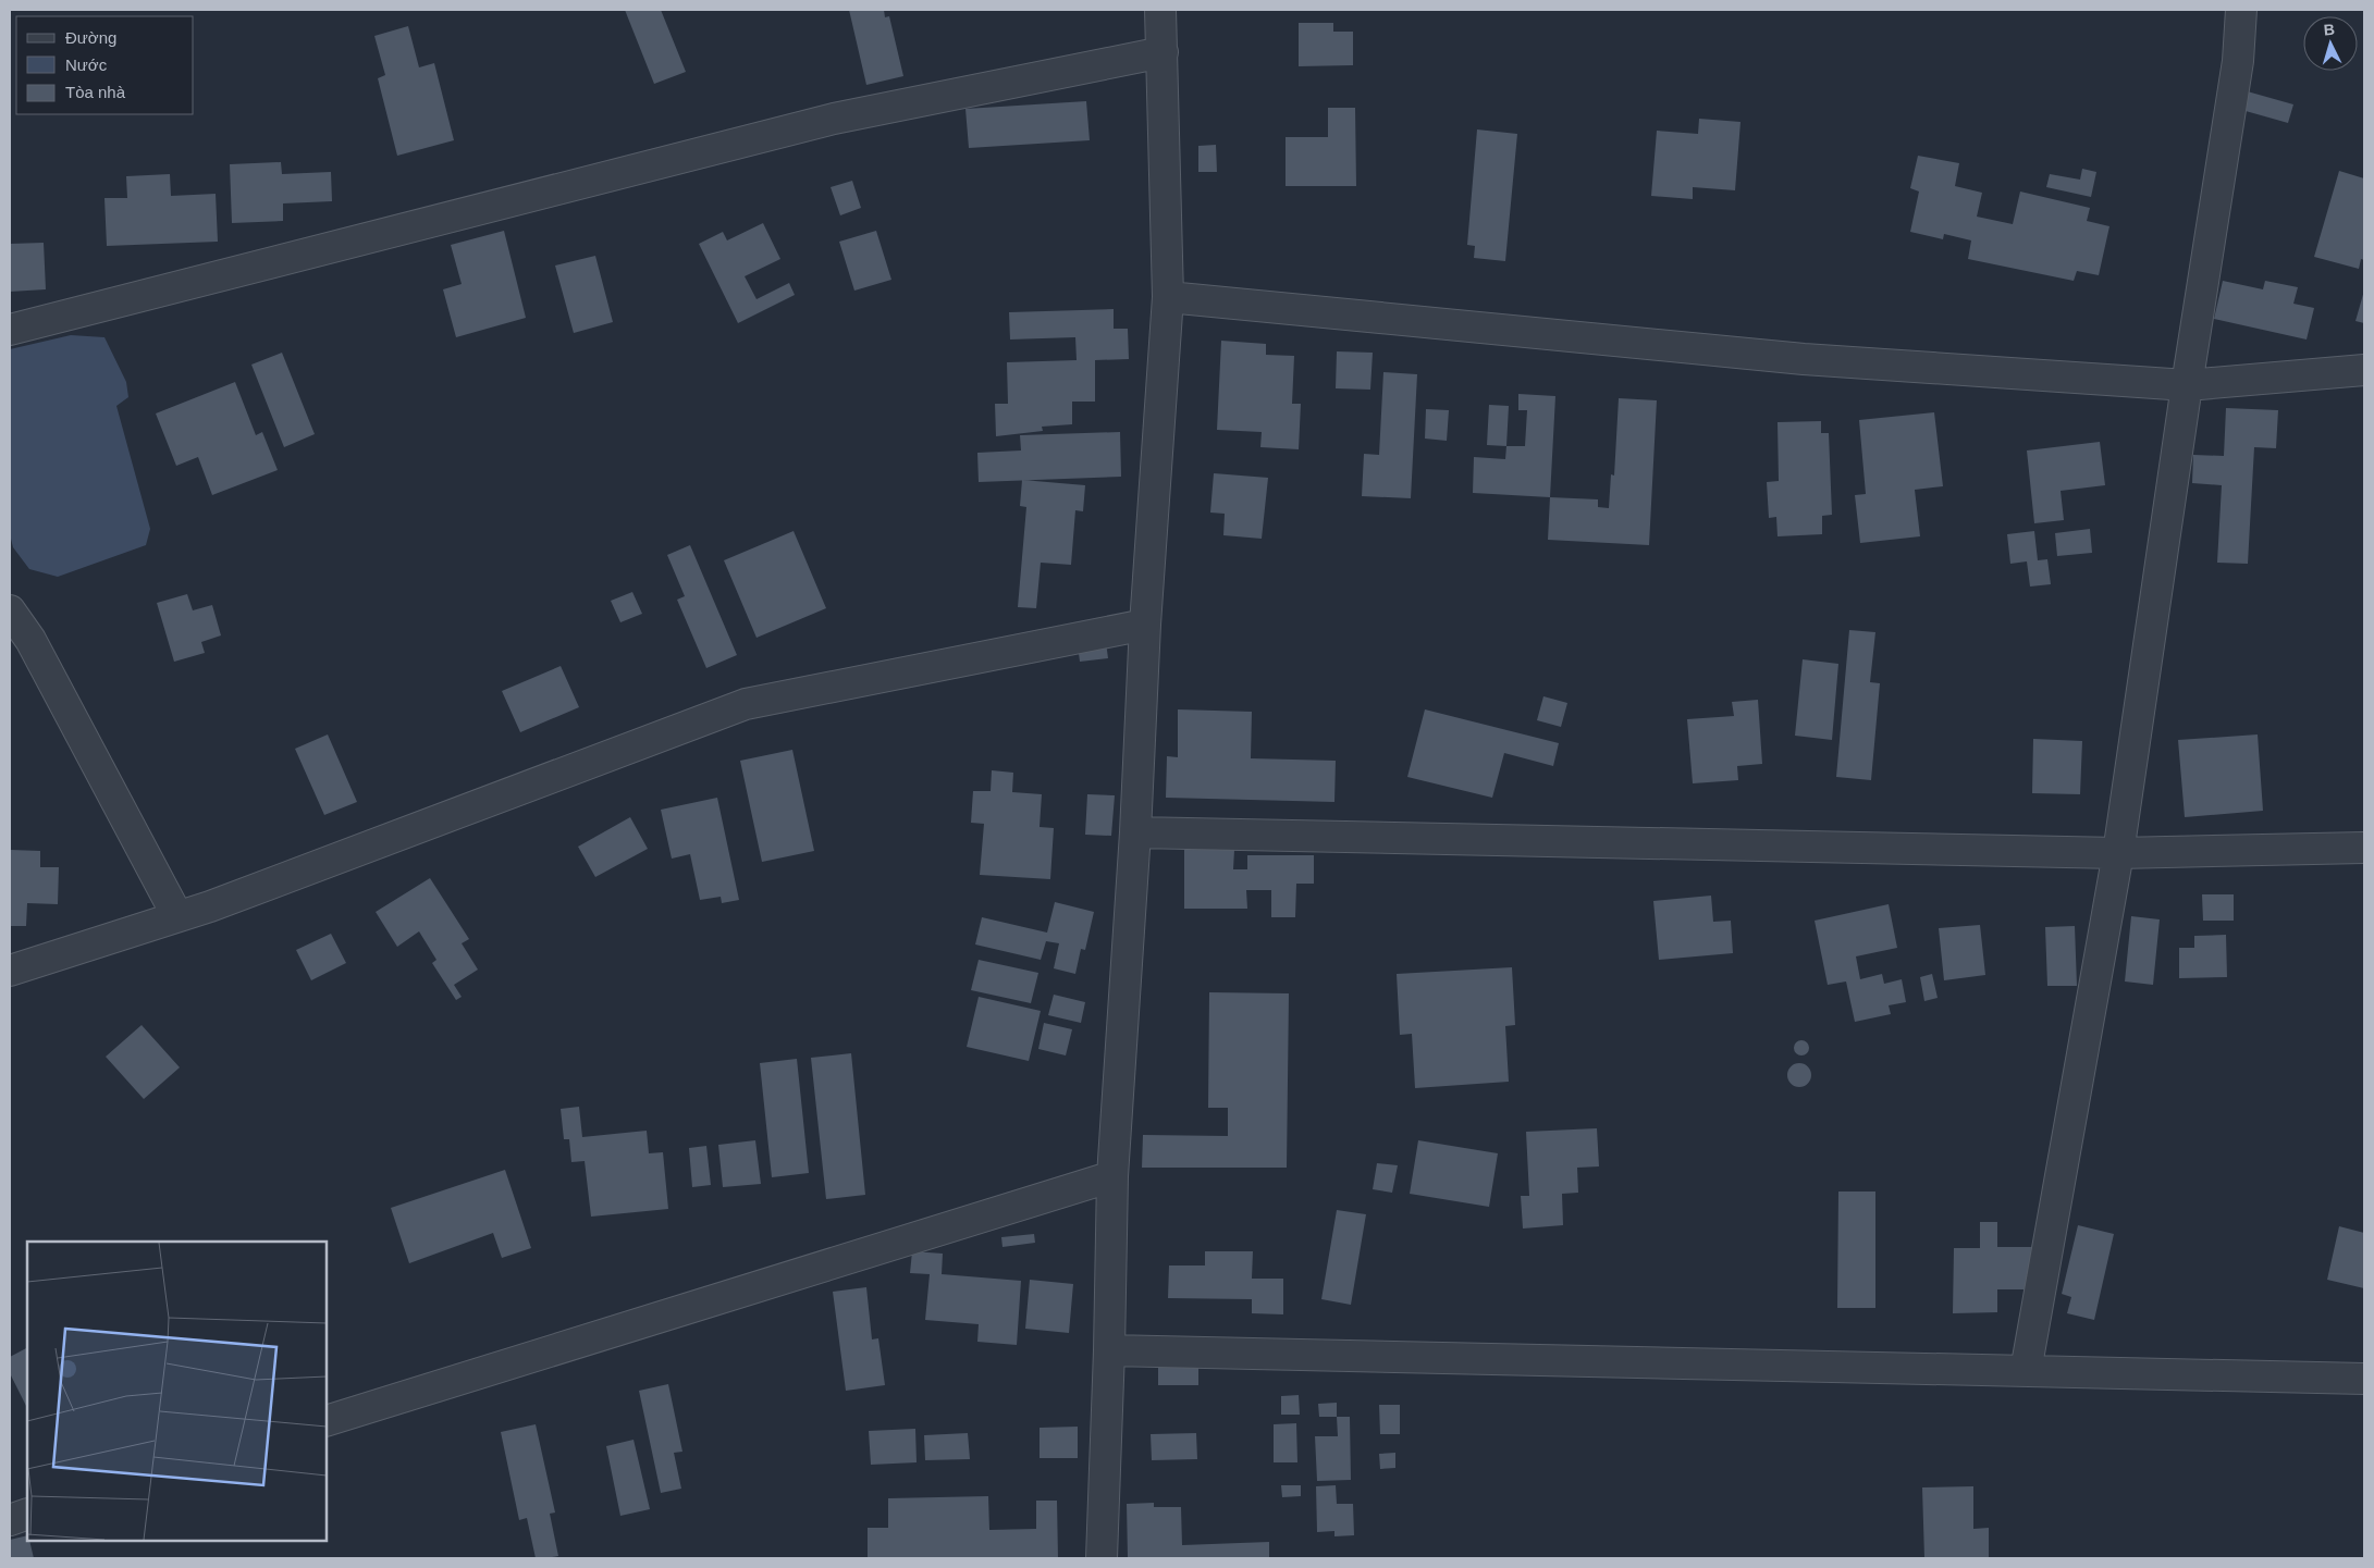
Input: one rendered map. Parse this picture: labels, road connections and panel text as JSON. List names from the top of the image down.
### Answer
{
  "legend": ["Đường", "Nước", "Tòa nhà"],
  "north": "top"
}
